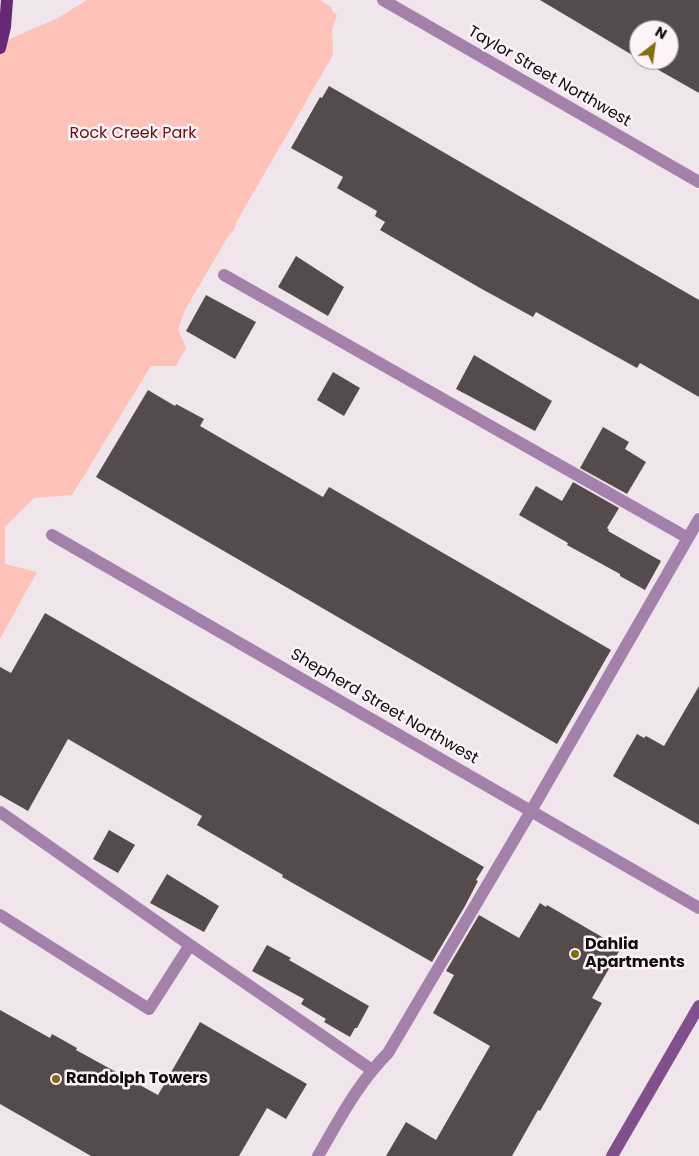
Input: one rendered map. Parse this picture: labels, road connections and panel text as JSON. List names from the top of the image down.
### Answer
{
  "streets": {
    "street": ["Taylor Street Northwest", "Shepherd Street Northwest"]
  },
  "parks": ["Rock Creek Park"],
  "places": ["Dahlia Apartments", "Randolph Towers"],
  "north": "top right"
}
